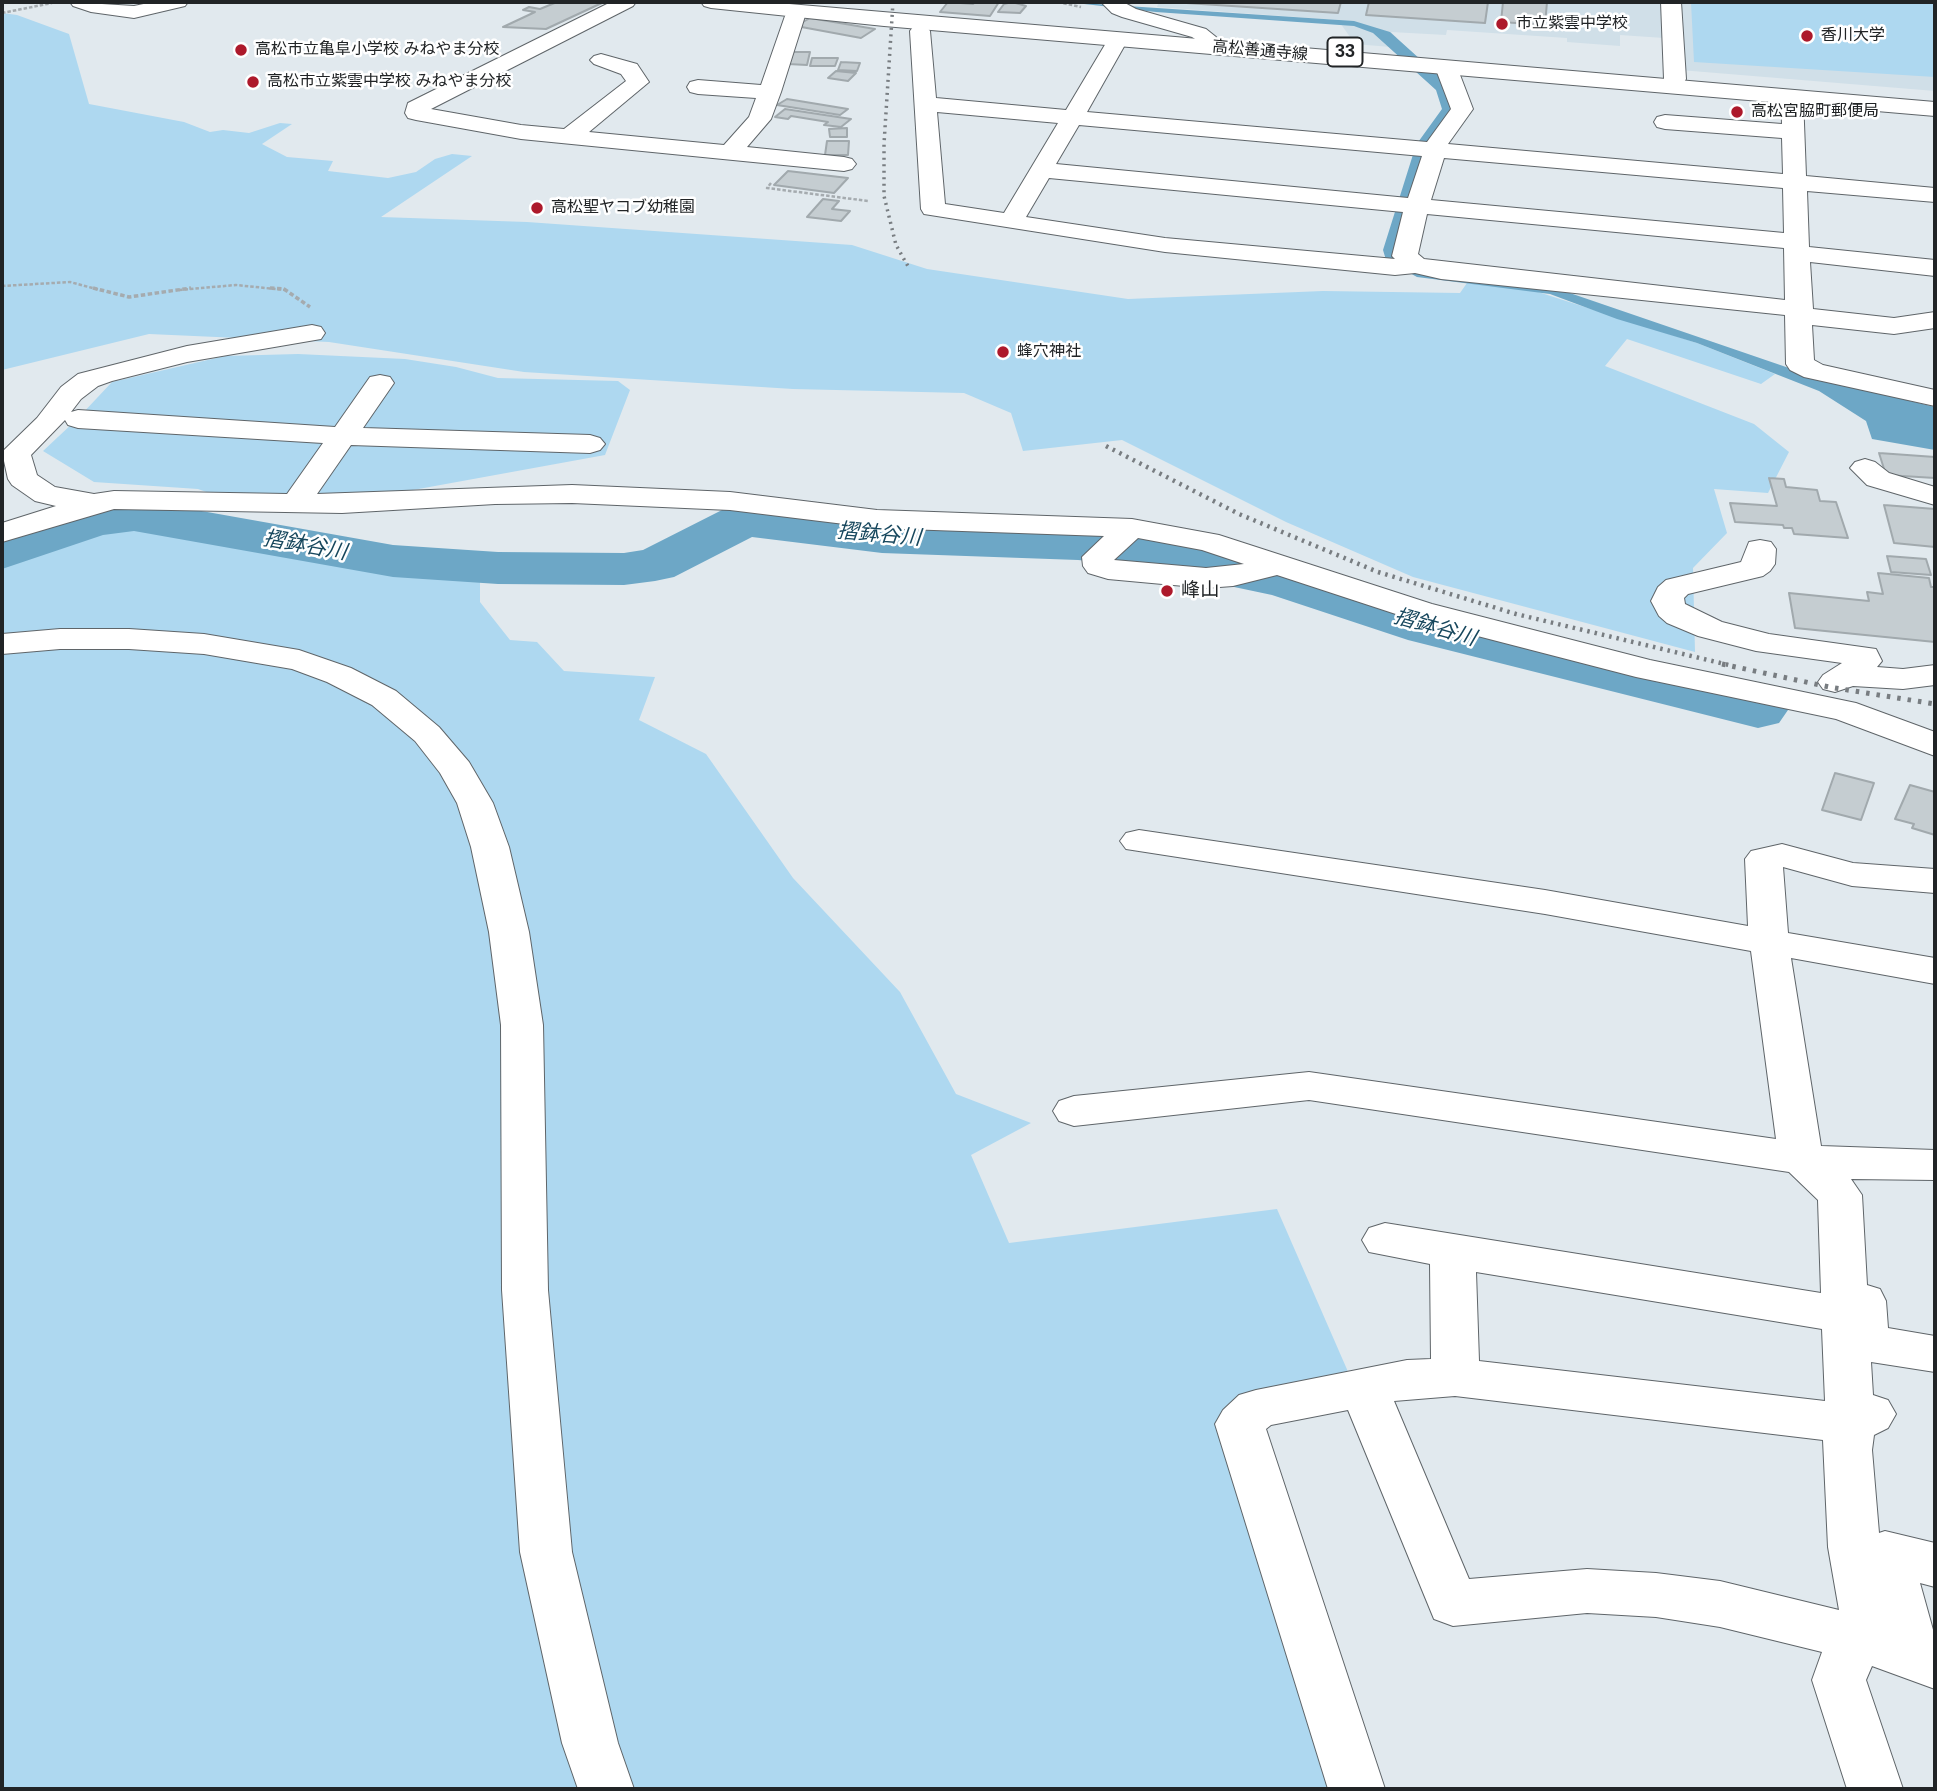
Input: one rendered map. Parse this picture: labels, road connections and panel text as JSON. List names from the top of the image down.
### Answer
{
  "streets": {
    "street": ["高松善通寺線", "33"]
  },
  "water": ["摺鉢谷川"],
  "places": [
    "市立紫雲中学校",
    "香川大学",
    "高松市立亀阜小学校 みねやま分校",
    "高松市立紫雲中学校 みねやま分校",
    "高松宮脇町郵便局",
    "高松聖ヤコブ幼稚園",
    "蜂穴神社",
    "峰山"
  ]
}
